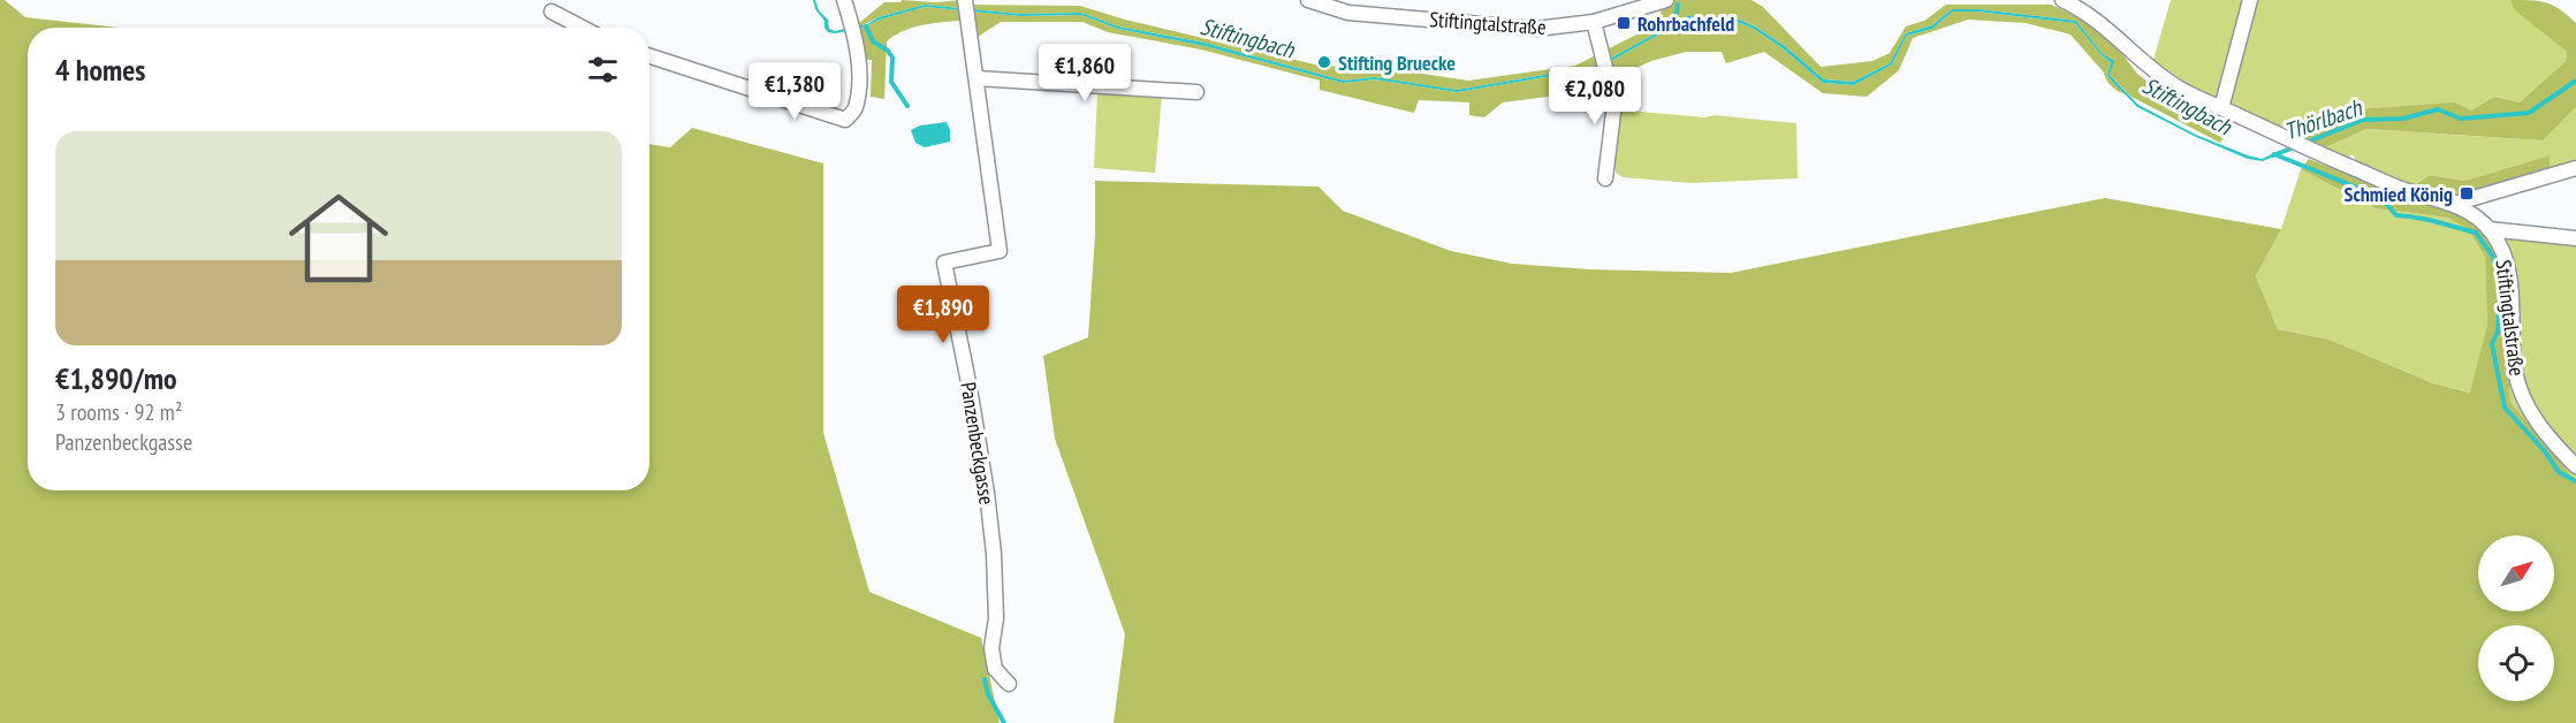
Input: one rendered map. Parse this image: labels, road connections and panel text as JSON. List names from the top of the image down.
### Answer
{
  "streets": {
    "street": ["Stiftingtalstraße", "Panzenbeckgasse"]
  },
  "water": ["Stiftingbach", "Thörlbach"],
  "places": {
    "transit": ["Rohrbachfeld", "Schmied König"],
    "other": ["Stifting Bruecke"]
  },
  "north": "top right",
  "page": {
    "heading": "4 homes",
    "price": [
      "€1,860",
      "€1,380",
      "€2,080",
      "€1,890"
    ],
    "list": [
      {
        "name": "€1,890/mo",
        "note": "3 rooms · 92 m² · Panzenbeckgasse"
      }
    ]
  }
}
